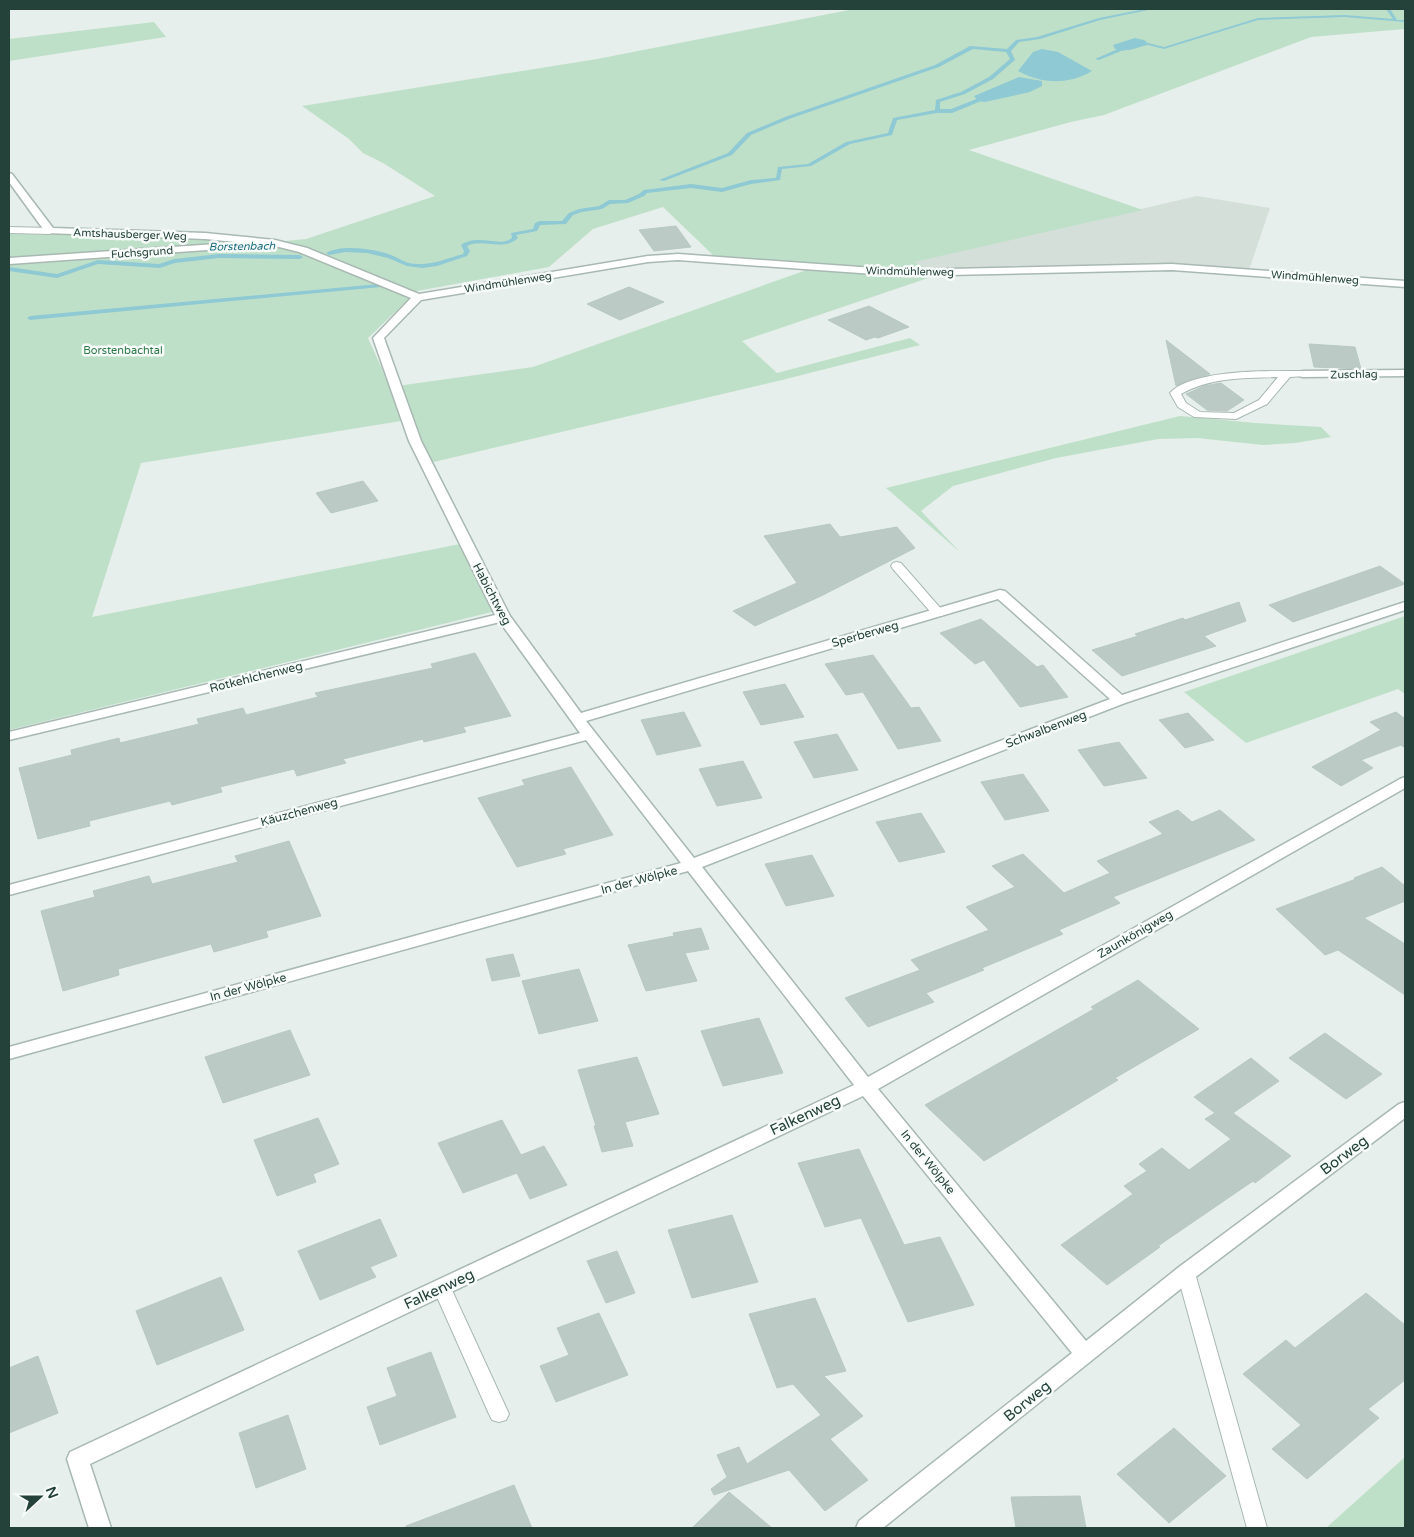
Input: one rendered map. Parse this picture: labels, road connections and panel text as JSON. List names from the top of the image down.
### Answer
{
  "streets": {
    "street": [
      "Amtshausberger Weg",
      "Fuchsgrund",
      "Windmühlenweg",
      "Zuschlag",
      "Habichtweg",
      "Sperberweg",
      "Rotkehlchenweg",
      "Schwalbenweg",
      "Käuzchenweg",
      "In der Wölpke",
      "Zaunkönigweg",
      "Falkenweg",
      "Borweg"
    ]
  },
  "crossings": [
    ["Amtshausberger Weg", "Fuchsgrund"],
    ["Amtshausberger Weg", "Windmühlenweg"],
    ["Amtshausberger Weg", "Habichtweg"],
    ["Windmühlenweg", "Habichtweg"],
    ["Habichtweg", "Sperberweg"],
    ["Habichtweg", "Rotkehlchenweg"],
    ["Habichtweg", "Schwalbenweg"],
    ["Habichtweg", "Käuzchenweg"],
    ["Habichtweg", "In der Wölpke"],
    ["Sperberweg", "Schwalbenweg"],
    ["Schwalbenweg", "In der Wölpke"],
    ["In der Wölpke", "Zaunkönigweg"],
    ["In der Wölpke", "Falkenweg"],
    ["In der Wölpke", "Borweg"],
    ["Zaunkönigweg", "Falkenweg"]
  ],
  "water": ["Borstenbach"],
  "parks": ["Borstenbachtal"],
  "north": "right"
}
